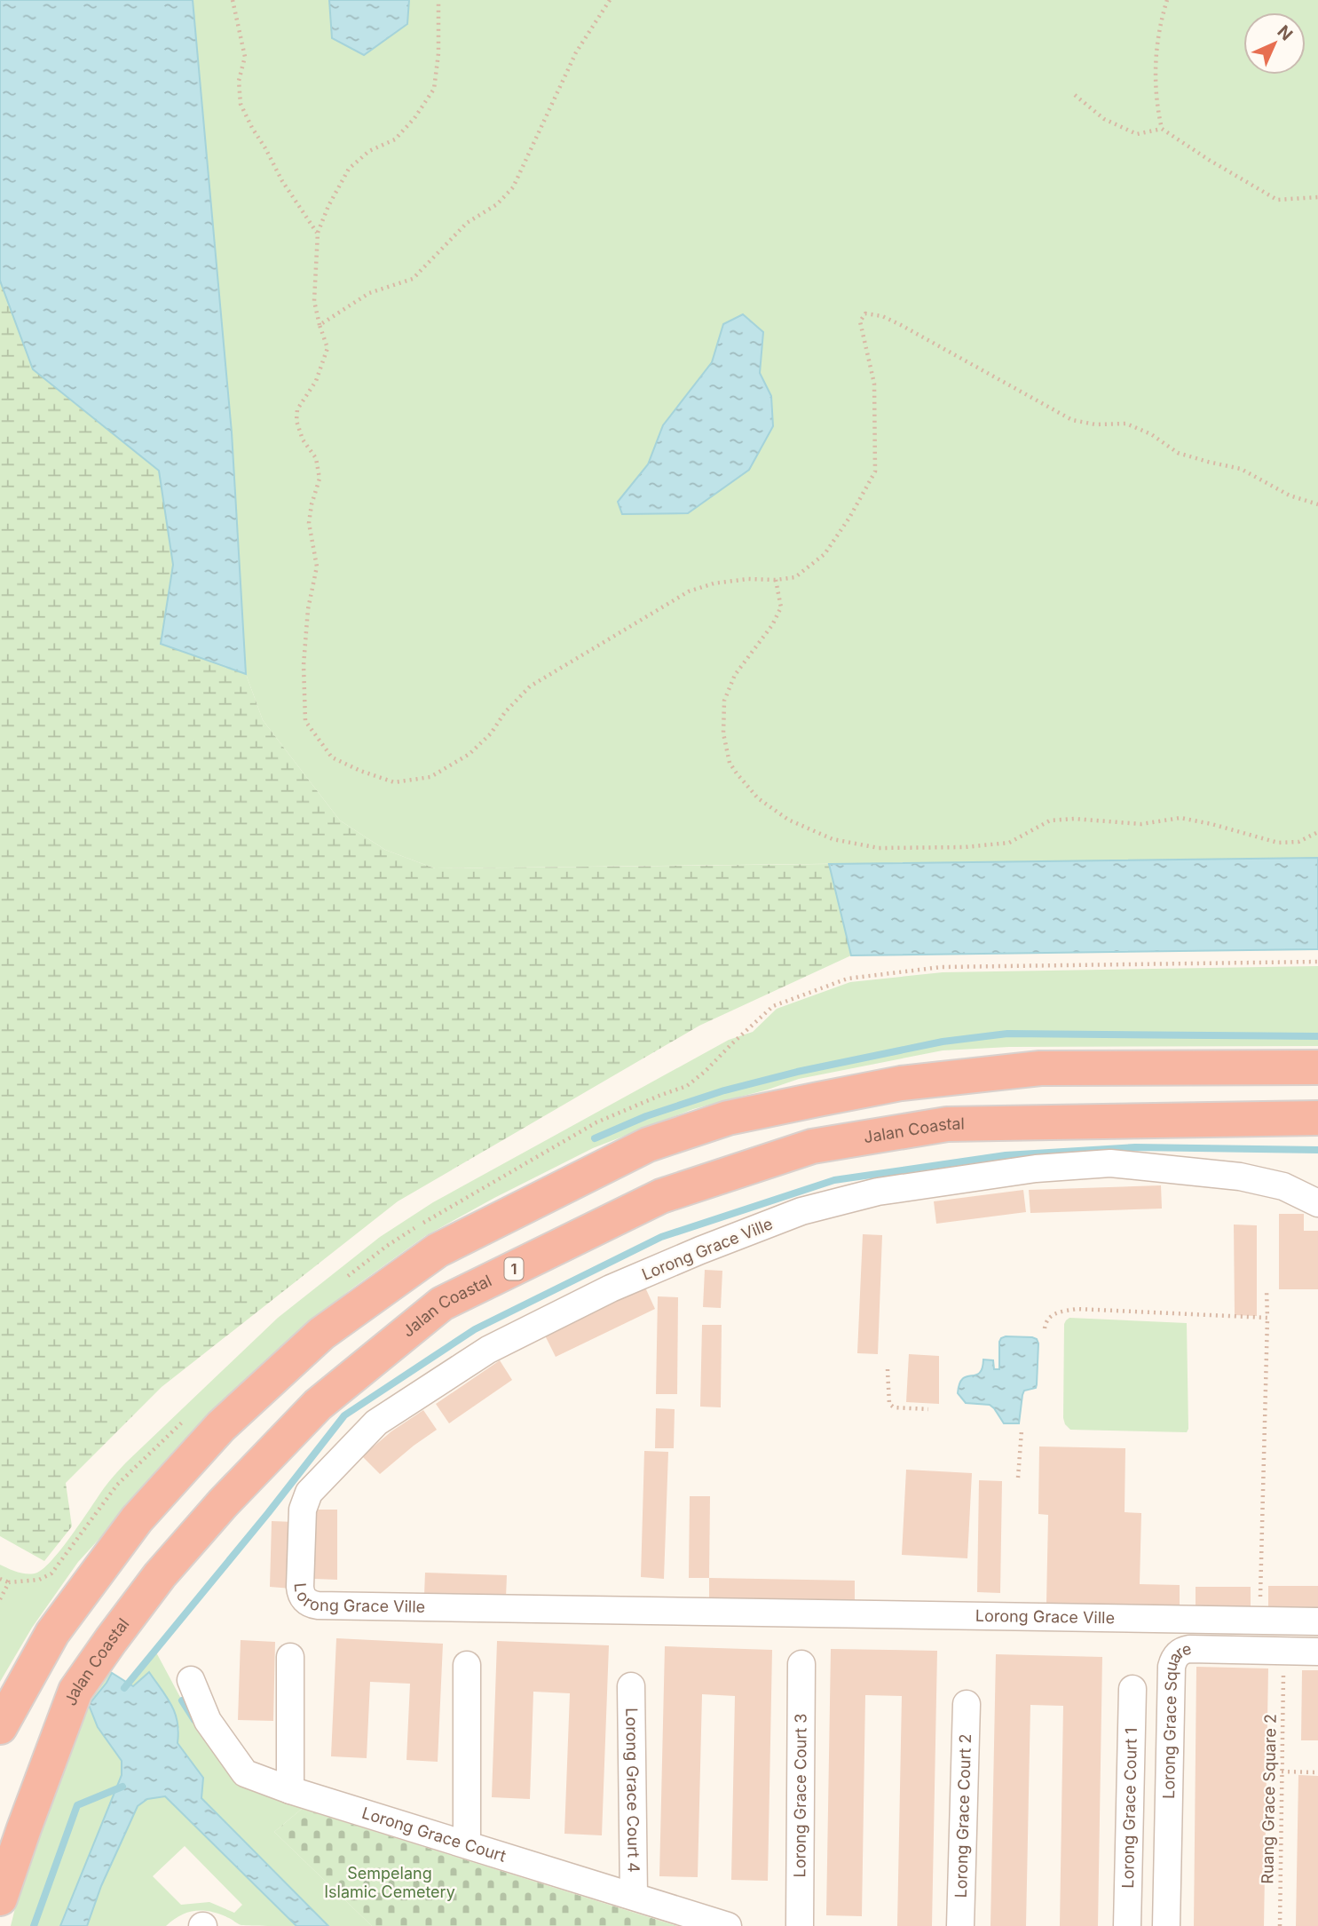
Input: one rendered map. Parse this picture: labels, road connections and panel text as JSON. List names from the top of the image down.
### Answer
{
  "streets": {
    "highway": ["Jalan Coastal", "1"],
    "street": [
      "Lorong Grace Ville",
      "Lorong Grace Square",
      "Lorong Grace Court 4",
      "Lorong Grace Court 3",
      "Lorong Grace Court 1",
      "Lorong Grace Court 2",
      "Lorong Grace Court"
    ],
    "path": ["Ruang Grace Square 2"]
  },
  "crossings": [
    ["Lorong Grace Court 4", "Lorong Grace Court"]
  ],
  "parks": ["Sempelang Islamic Cemetery"],
  "north": "top right"
}
